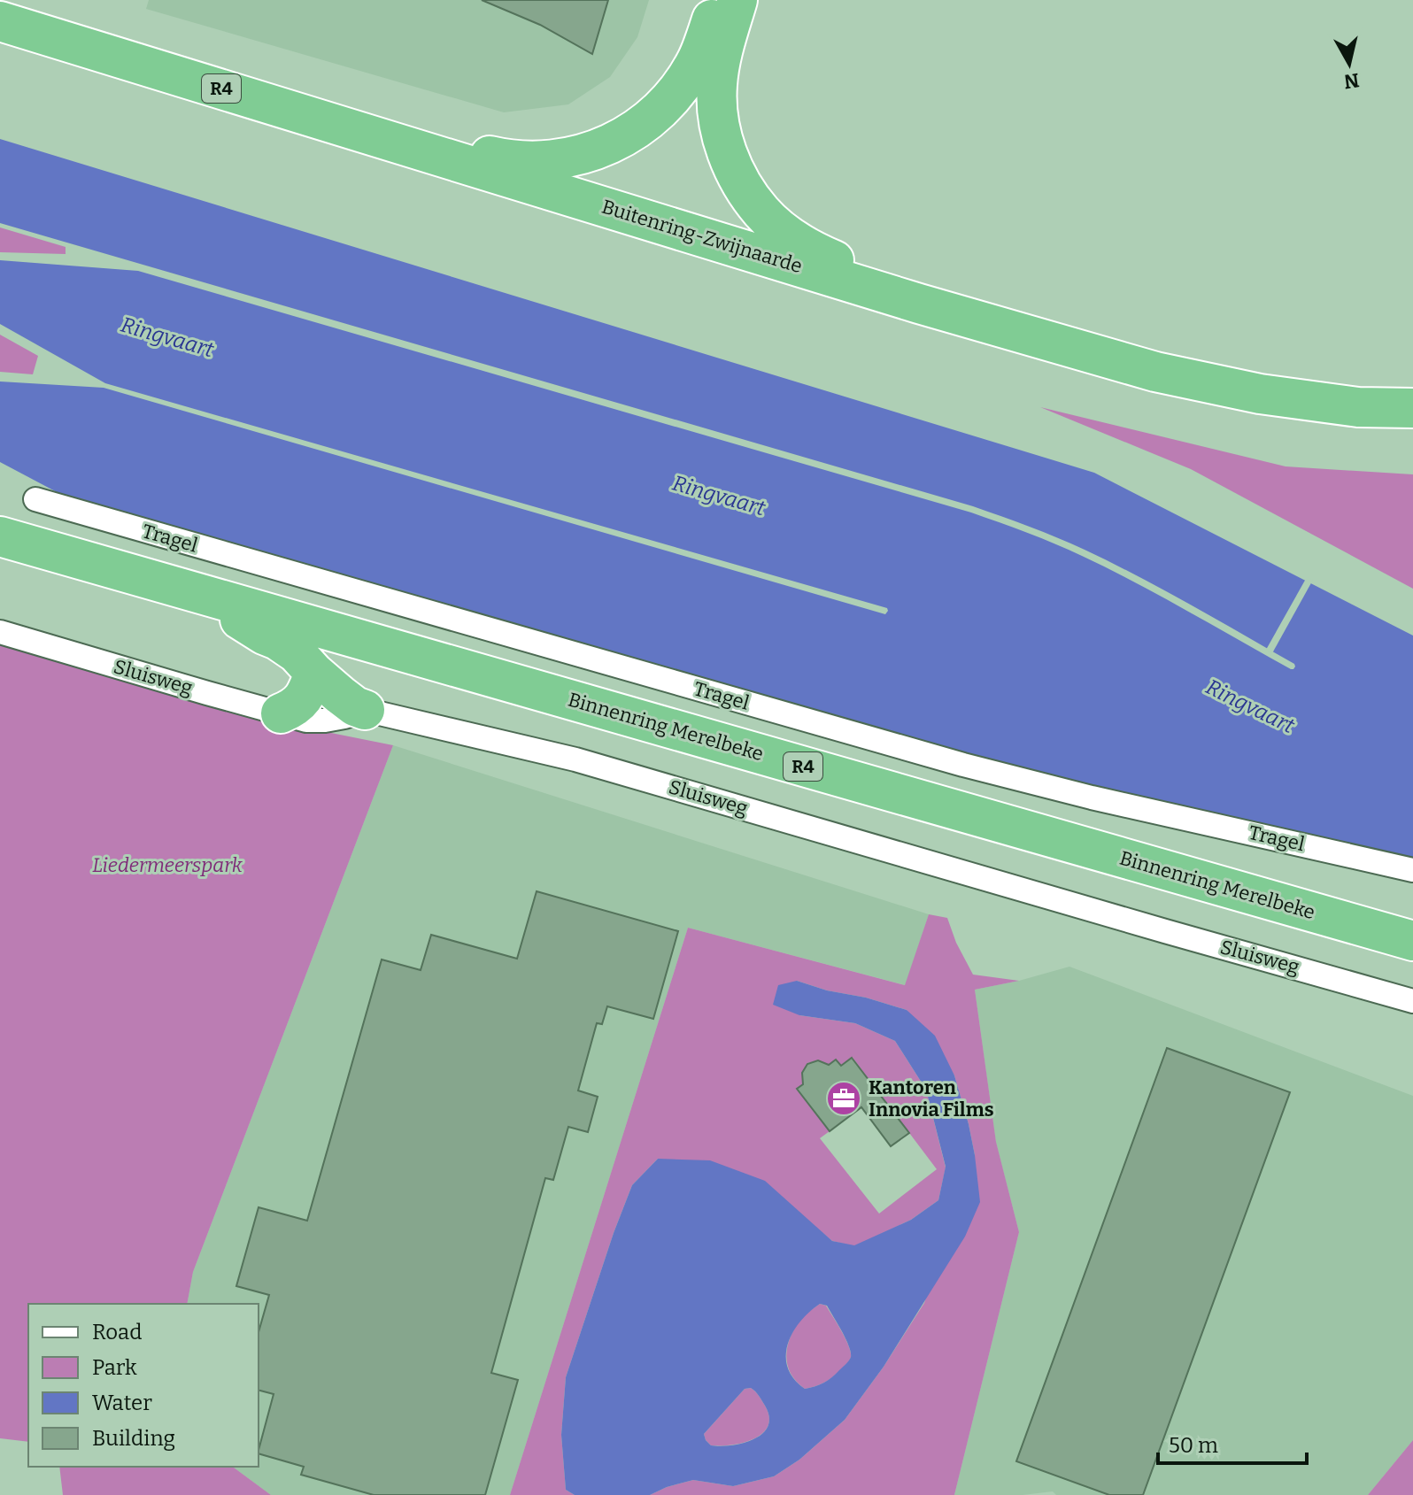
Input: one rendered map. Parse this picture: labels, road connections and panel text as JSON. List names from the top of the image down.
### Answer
{
  "streets": {
    "highway": ["R4", "Buitenring-Zwijnaarde", "Binnenring Merelbeke"],
    "street": ["Tragel", "Sluisweg"]
  },
  "crossings": [
    ["R4", "Sluisweg"],
    ["R4", "Binnenring Merelbeke"]
  ],
  "water": ["Ringvaart"],
  "parks": ["Liedermeerspark"],
  "places": {
    "office": ["Kantoren Innovia Films"]
  },
  "legend": [
    "Road",
    "Park",
    "Water",
    "Building"
  ],
  "scale_bar": "50 m",
  "north": "bottom"
}
